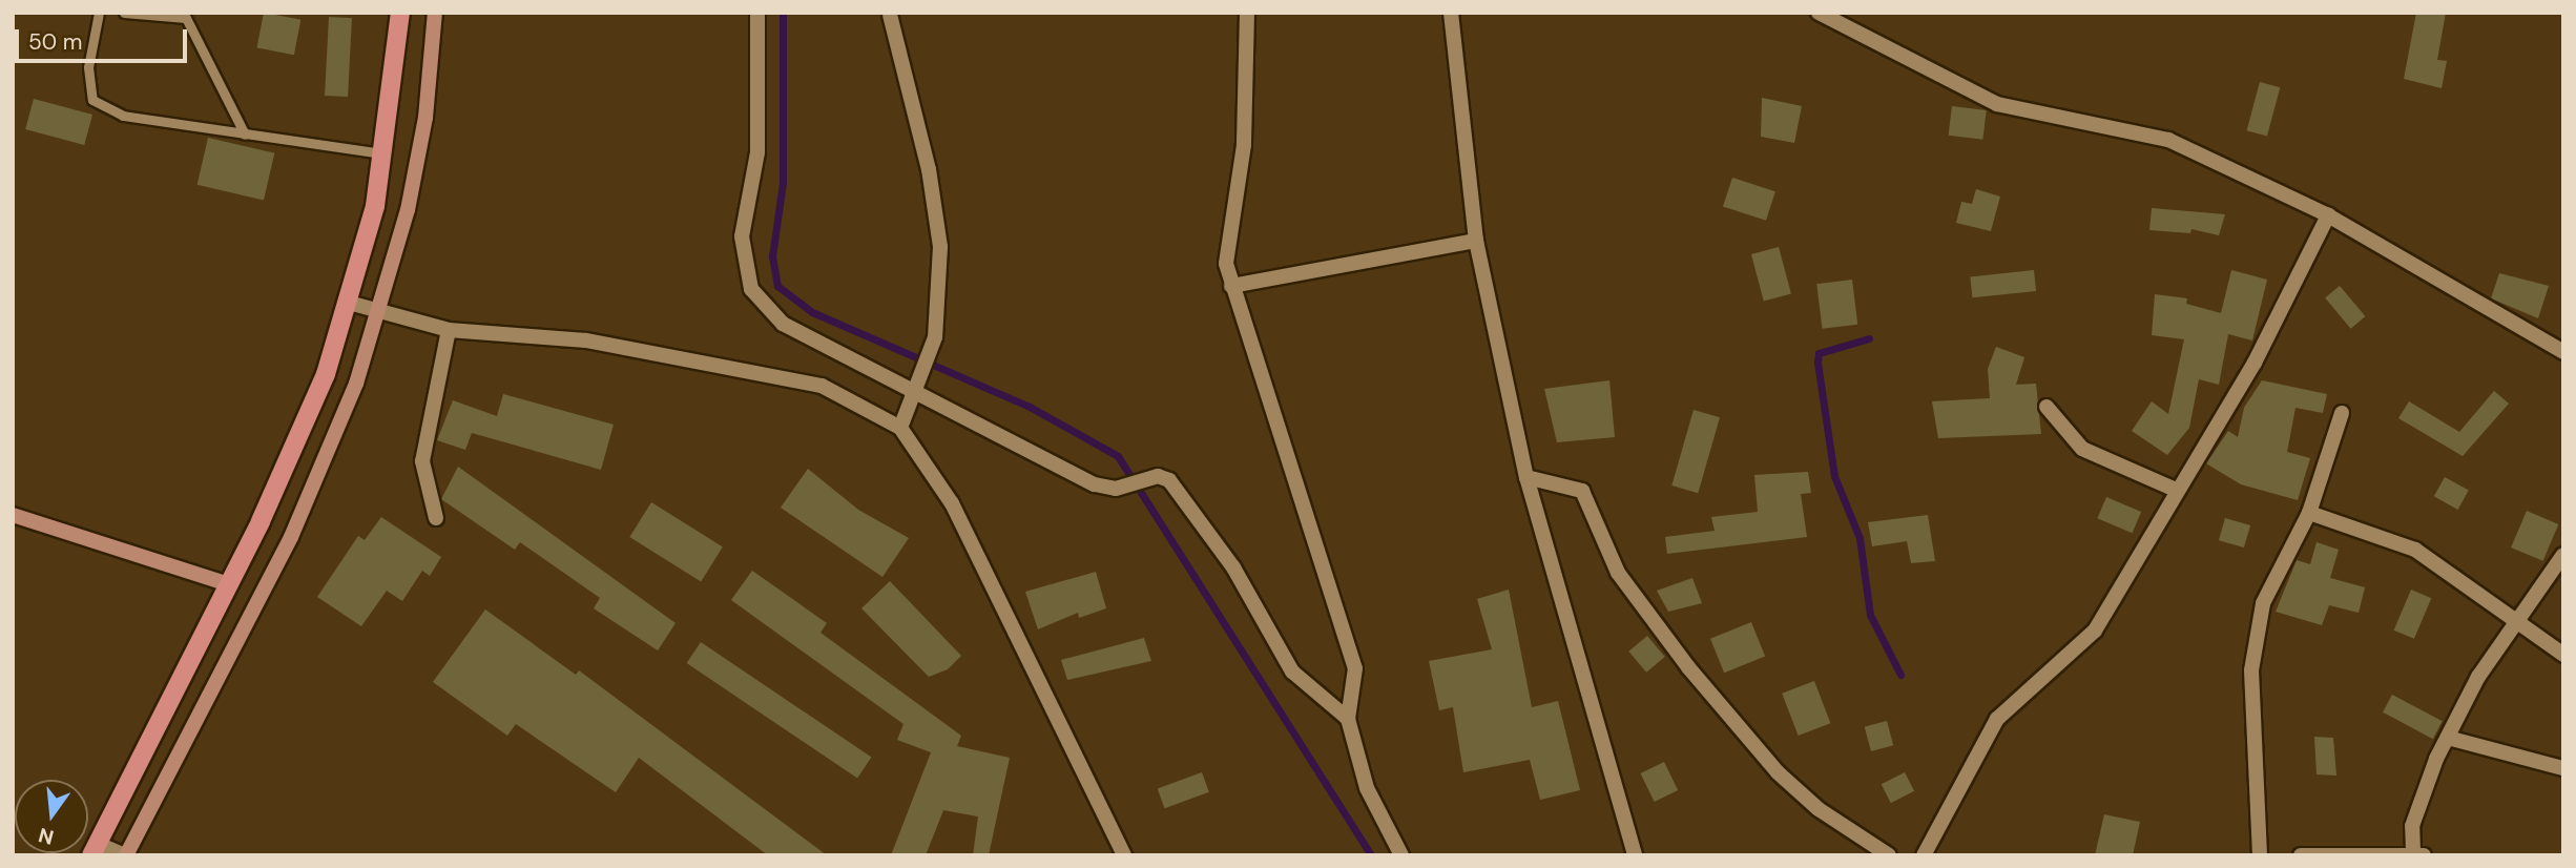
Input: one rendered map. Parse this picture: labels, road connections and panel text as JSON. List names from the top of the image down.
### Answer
{
  "scale_bar": "50 m",
  "north": "bottom"
}
